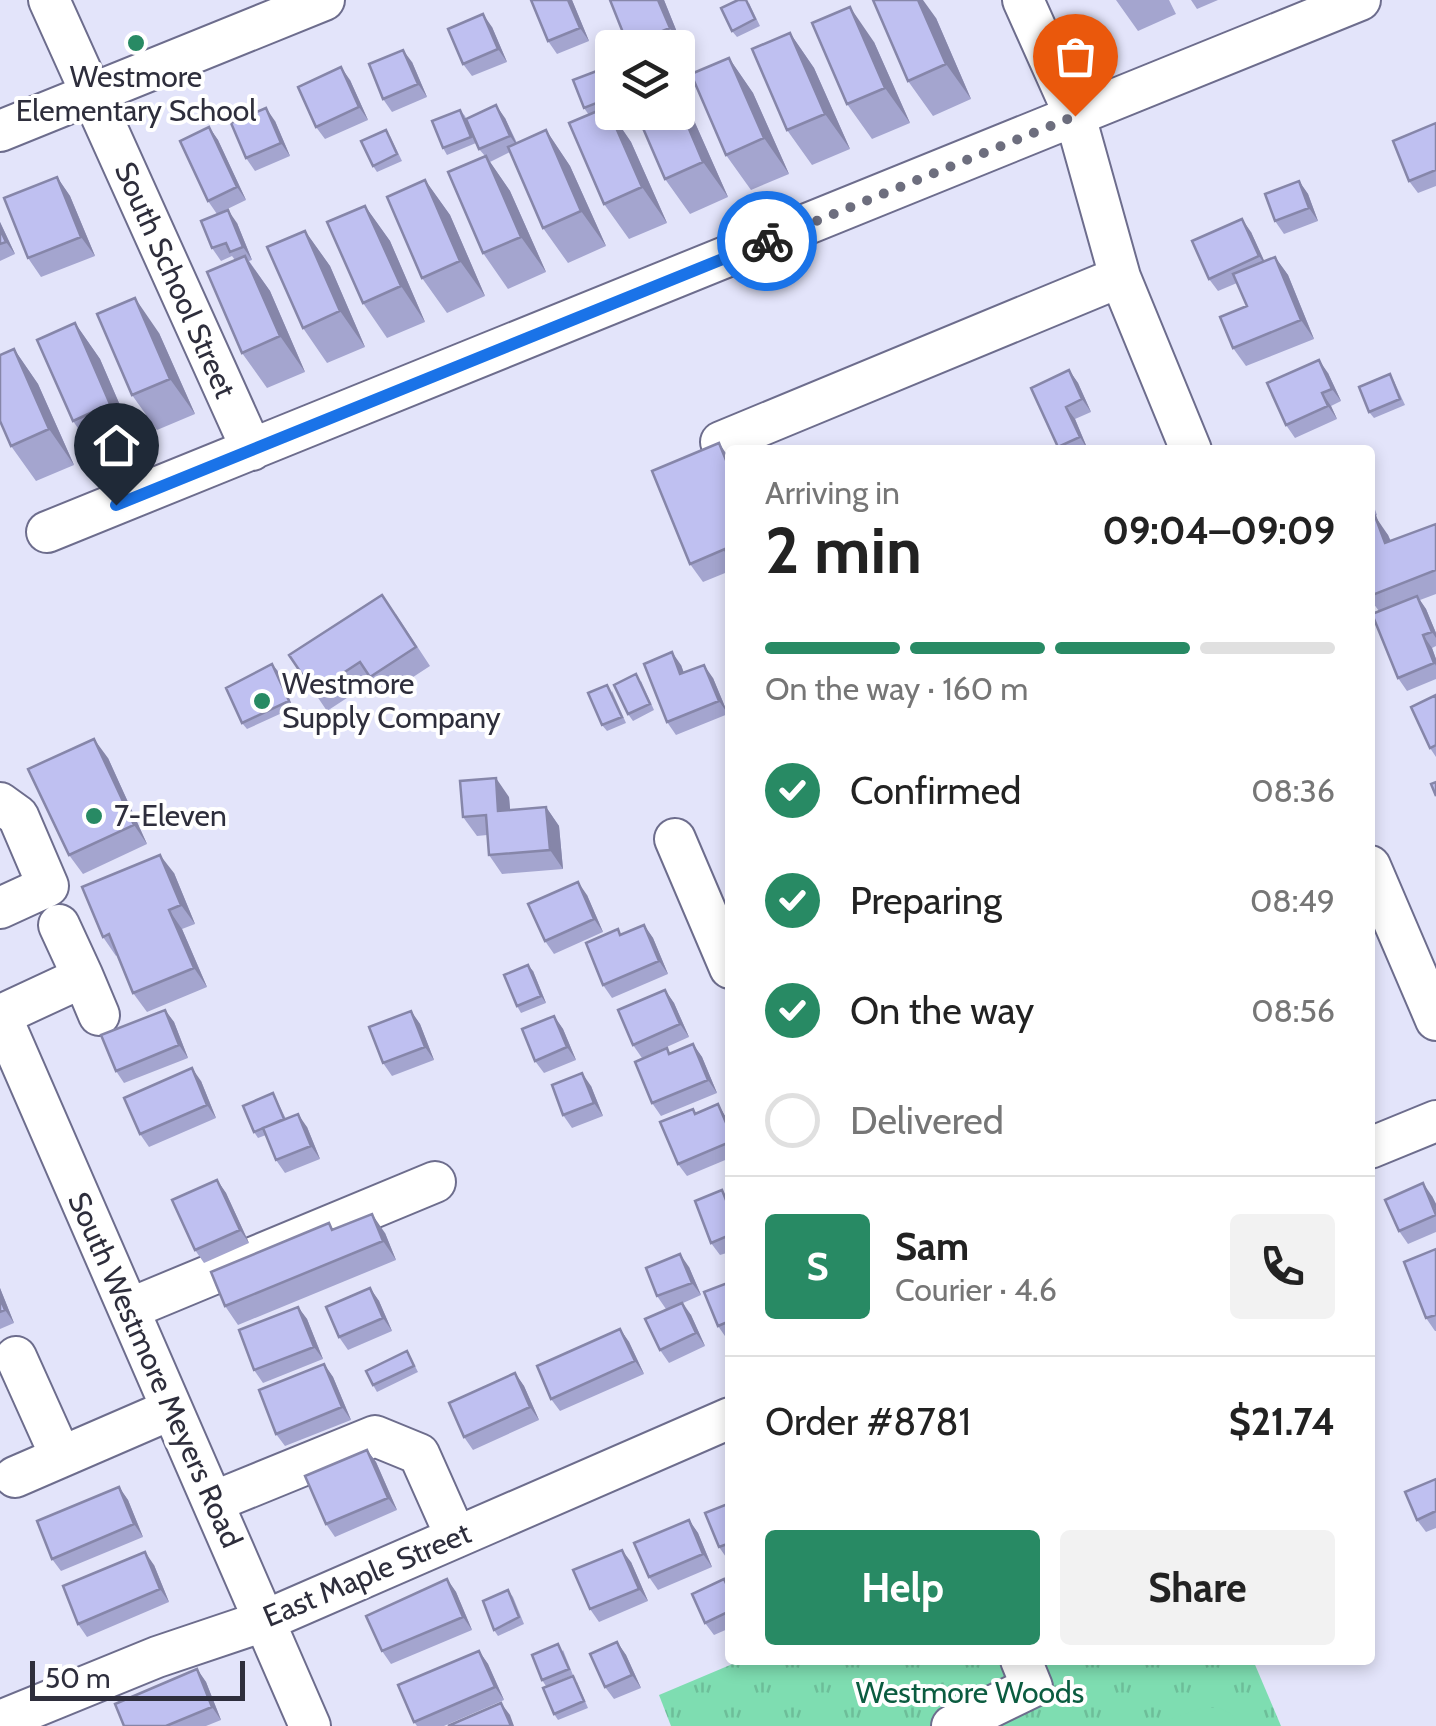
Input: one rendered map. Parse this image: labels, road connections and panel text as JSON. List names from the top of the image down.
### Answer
{
  "streets": {
    "street": ["South School Street", "South Westmore Meyers Road", "East Maple Street"]
  },
  "crossings": [
    ["South Westmore Meyers Road", "East Maple Street"]
  ],
  "parks": ["Westmore Woods"],
  "places": ["Westmore Elementary School", "Westmore Supply Company", "7-Eleven"],
  "scale_bar": "50 m",
  "page": {
    "heading": ["2 min", "Arriving in", "09:04–09:09"],
    "panel": [
      "Sam",
      "Courier · 4.6",
      "Order #8781",
      "$21.74"
    ],
    "bar": "On the way · 160 m",
    "list": [
      ["Confirmed", "08:36"],
      ["Preparing", "08:49"],
      ["On the way", "08:56"],
      "Delivered"
    ],
    "round": "S",
    "buttons": ["Help", "Share"],
    "scale": "50 m"
  }
}
